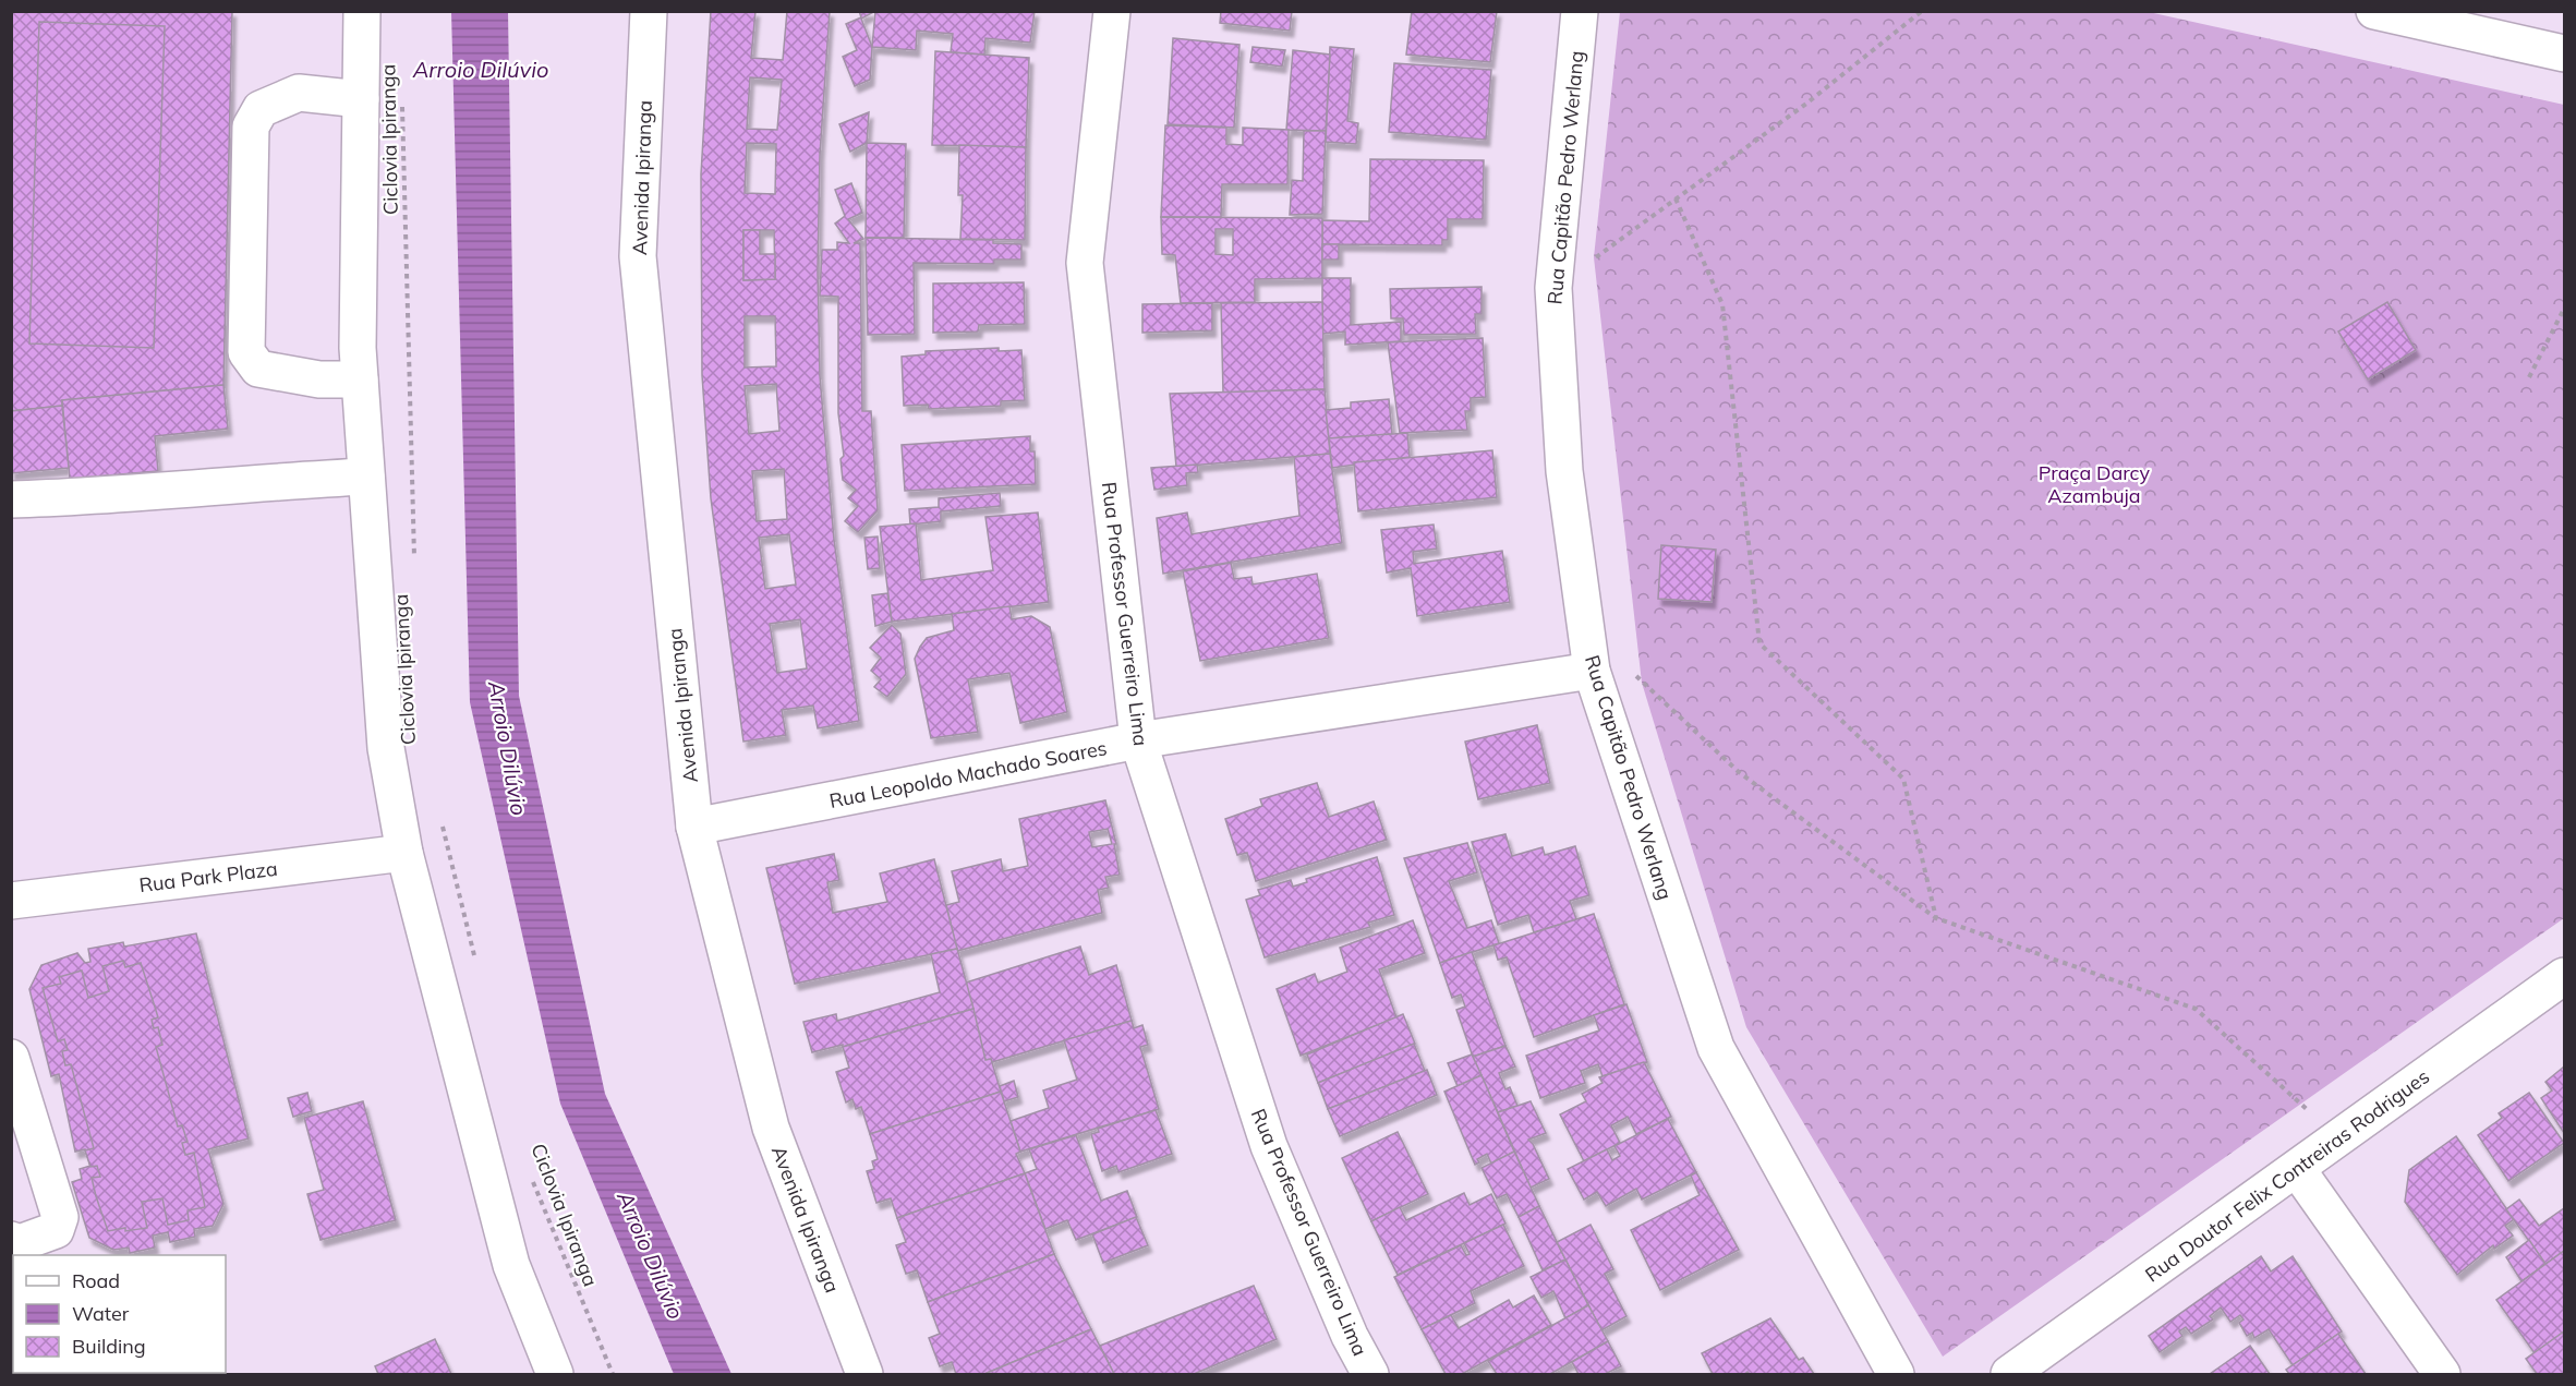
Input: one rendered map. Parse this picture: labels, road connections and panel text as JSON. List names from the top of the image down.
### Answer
{
  "streets": {
    "street": [
      "Avenida Ipiranga",
      "Rua Capitão Pedro Werlang",
      "Rua Professor Guerreiro Lima",
      "Rua Leopoldo Machado Soares",
      "Rua Park Plaza",
      "Rua Doutor Felix Contreiras Rodrigues"
    ],
    "path": ["Ciclovia Ipiranga"]
  },
  "crossings": [
    ["Avenida Ipiranga", "Rua Leopoldo Machado Soares"],
    ["Rua Capitão Pedro Werlang", "Rua Leopoldo Machado Soares"],
    ["Rua Professor Guerreiro Lima", "Rua Leopoldo Machado Soares"]
  ],
  "water": ["Arroio Dilúvio"],
  "parks": ["Praça Darcy Azambuja"],
  "legend": ["Road", "Water", "Building"]
}
